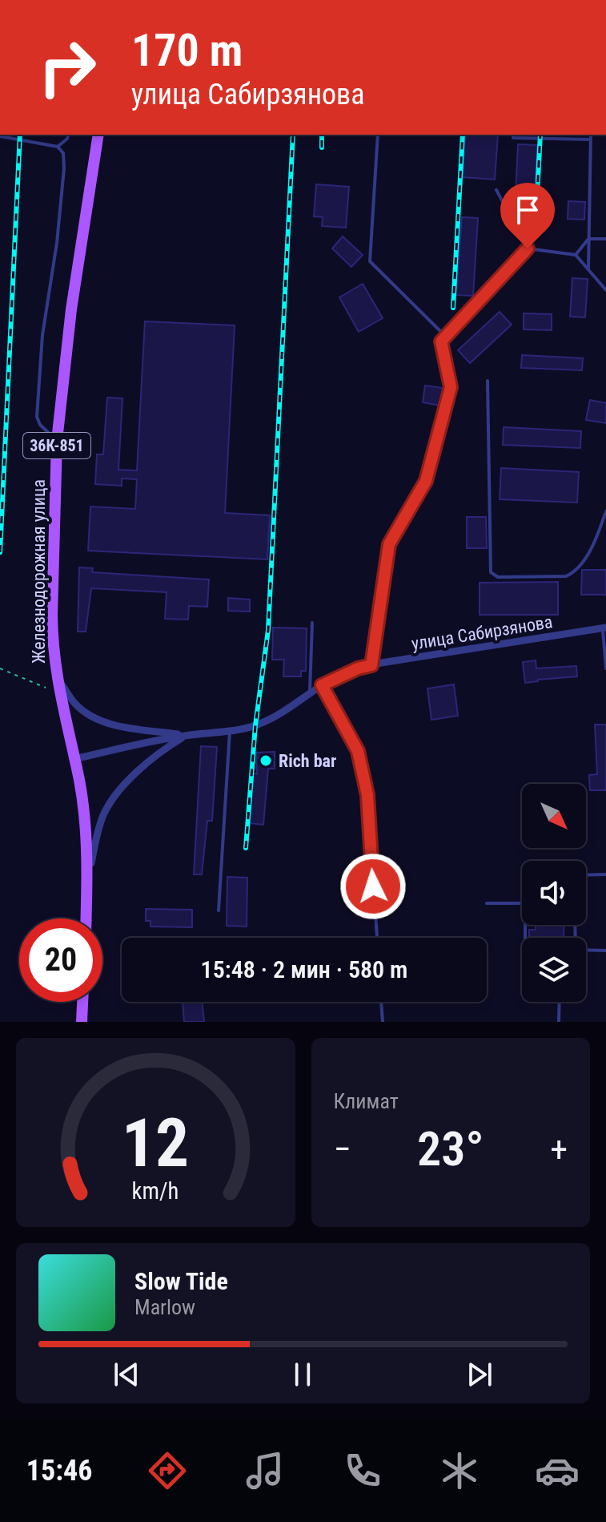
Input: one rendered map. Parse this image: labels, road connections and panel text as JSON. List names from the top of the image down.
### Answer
{
  "streets": {
    "main road": ["36К-851", "Железнодорожная улица"],
    "street": ["улица Сабирзянова"]
  },
  "places": ["Rich bar"],
  "north": "bottom right",
  "page": {
    "turn": ["170 m", "улица Сабирзянова"],
    "limit": "20",
    "trip": "15:48 · 2 мин · 580 m",
    "tile": "Климат",
    "heat": ["−", "23°", "+"],
    "song": ["Slow Tide", "Marlow"],
    "tabs": "15:46",
    "gauge": ["12", "km/h"]
  }
}
